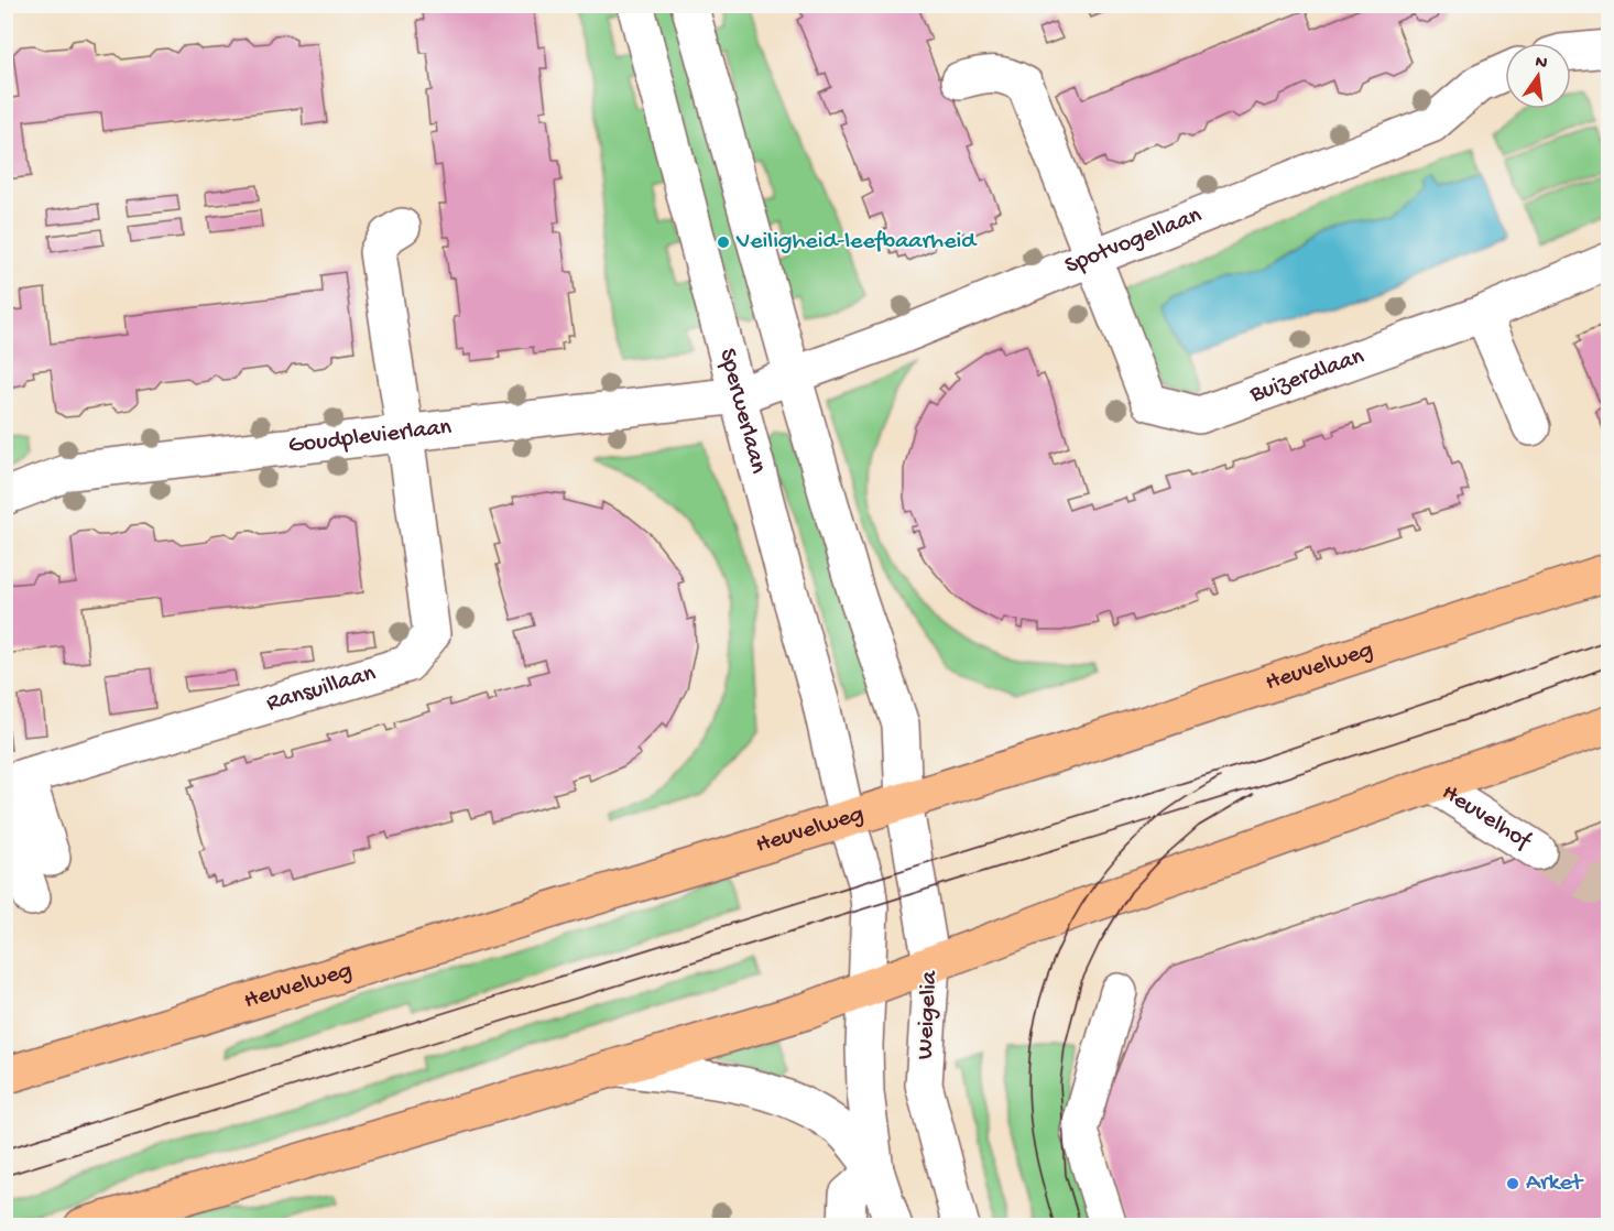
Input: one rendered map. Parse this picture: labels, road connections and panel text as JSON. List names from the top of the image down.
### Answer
{
  "streets": {
    "main road": ["Heuvelweg"],
    "street": [
      "Spotvogellaan",
      "Buizerdlaan",
      "Sperwerlaan",
      "Goudplevierlaan",
      "Ransuillaan",
      "Heuvelhof",
      "Weigelia"
    ]
  },
  "crossings": [
    ["Spotvogellaan", "Buizerdlaan"],
    ["Spotvogellaan", "Sperwerlaan"],
    ["Spotvogellaan", "Goudplevierlaan"],
    ["Sperwerlaan", "Goudplevierlaan"],
    ["Sperwerlaan", "Heuvelweg"],
    ["Goudplevierlaan", "Ransuillaan"],
    ["Heuvelweg", "Weigelia"]
  ],
  "places": ["Veiligheid-leefbaarheid", "Arket"],
  "north": "top"
}
